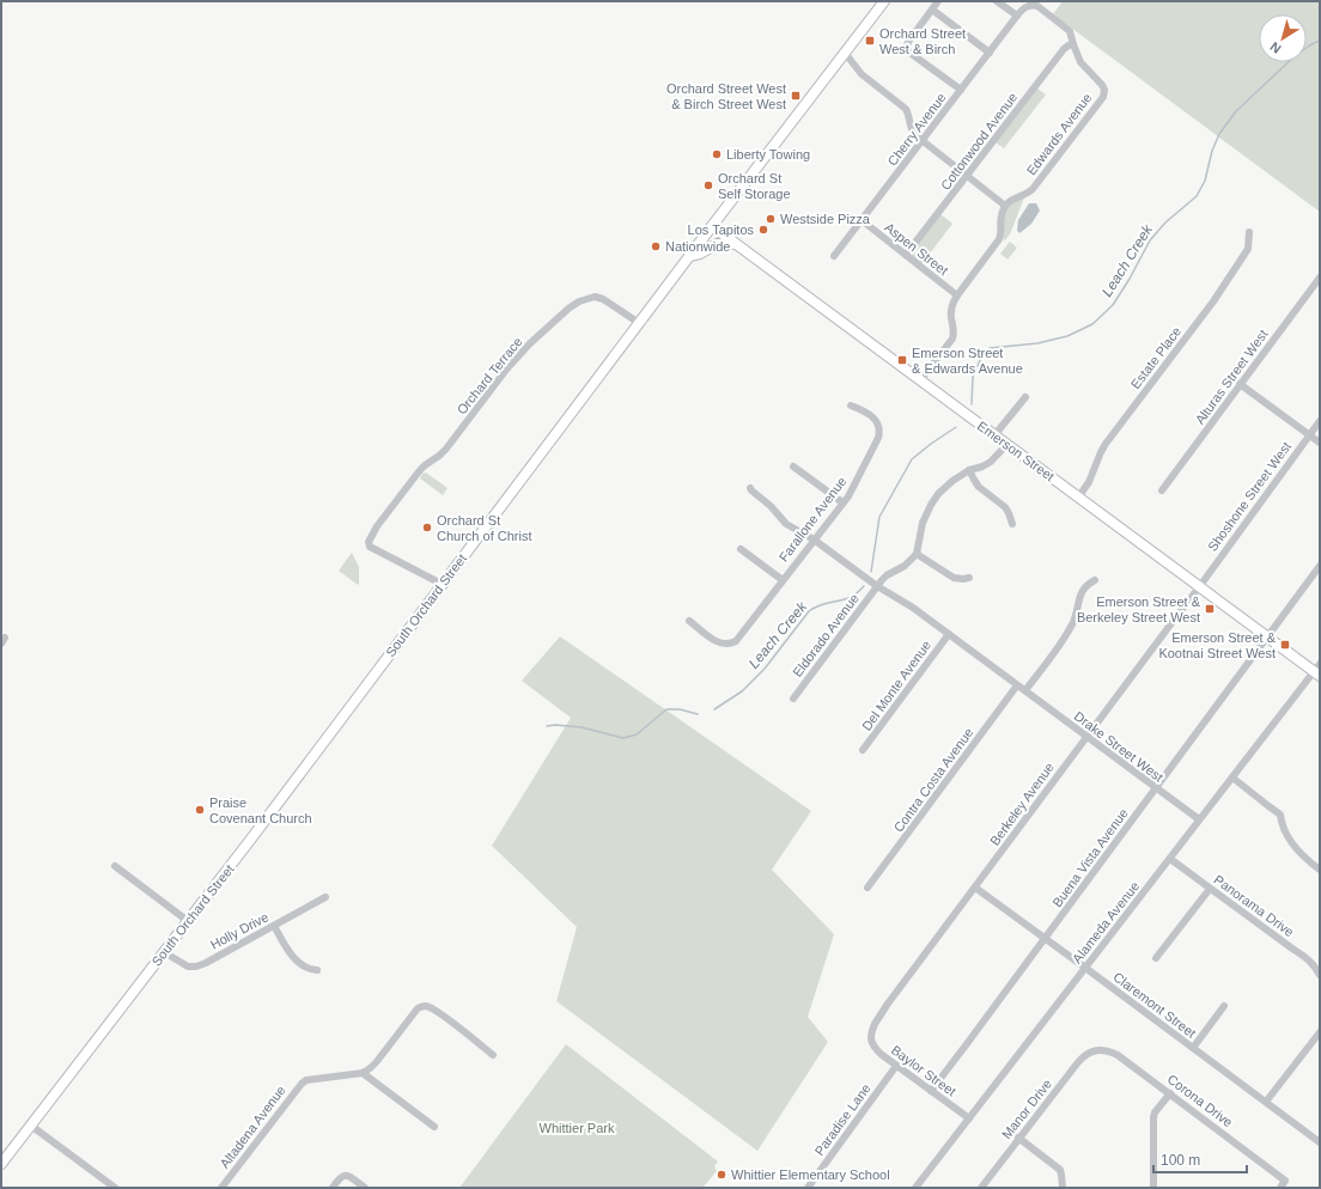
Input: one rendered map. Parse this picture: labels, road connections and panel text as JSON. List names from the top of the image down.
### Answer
{
  "streets": {
    "main road": ["Emerson Street", "South Orchard Street"],
    "street": [
      "Cherry Avenue",
      "Edwards Avenue",
      "Cottonwood Avenue",
      "Aspen Street",
      "Estate Place",
      "Orchard Terrace",
      "Alturas Street West",
      "Shoshone Street West",
      "Farallone Avenue",
      "Eldorado Avenue",
      "Del Monte Avenue",
      "Drake Street West",
      "Contra Costa Avenue",
      "Berkeley Avenue",
      "Buena Vista Avenue",
      "Panorama Drive",
      "Alameda Avenue",
      "Holly Drive",
      "Claremont Street",
      "Baylor Street",
      "Corona Drive",
      "Manor Drive",
      "Paradise Lane",
      "Altadena Avenue"
    ]
  },
  "crossings": [
    ["Cherry Avenue", "Aspen Street"],
    ["Edwards Avenue", "Cottonwood Avenue"],
    ["Cottonwood Avenue", "Aspen Street"],
    ["Estate Place", "Emerson Street"],
    ["Orchard Terrace", "South Orchard Street"],
    ["Emerson Street", "Shoshone Street West"],
    ["Emerson Street", "South Orchard Street"],
    ["Emerson Street", "Berkeley Avenue"],
    ["Emerson Street", "Buena Vista Avenue"],
    ["Emerson Street", "Alameda Avenue"],
    ["Shoshone Street West", "Berkeley Avenue"],
    ["South Orchard Street", "Holly Drive"],
    ["Drake Street West", "Contra Costa Avenue"],
    ["Drake Street West", "Berkeley Avenue"],
    ["Drake Street West", "Buena Vista Avenue"],
    ["Drake Street West", "Alameda Avenue"],
    ["Berkeley Avenue", "Claremont Street"],
    ["Berkeley Avenue", "Baylor Street"],
    ["Buena Vista Avenue", "Claremont Street"],
    ["Buena Vista Avenue", "Baylor Street"],
    ["Panorama Drive", "Alameda Avenue"],
    ["Alameda Avenue", "Claremont Street"],
    ["Alameda Avenue", "Baylor Street"],
    ["Baylor Street", "Paradise Lane"],
    ["Corona Drive", "Manor Drive"]
  ],
  "water": ["Leach Creek"],
  "parks": ["Whittier Park"],
  "places": {
    "transit": [
      "Orchard Street West & Birch",
      "Orchard Street West & Birch Street West",
      "Emerson Street & Edwards Avenue",
      "Emerson Street & Berkeley Street West",
      "Emerson Street & Kootnai Street West"
    ],
    "other": [
      "Liberty Towing",
      "Orchard St Self Storage",
      "Westside Pizza",
      "Los Tapitos",
      "Nationwide",
      "Orchard St Church of Christ",
      "Praise Covenant Church",
      "Whittier Elementary School"
    ]
  },
  "scale_bar": "100 m",
  "north": "bottom left"
}
